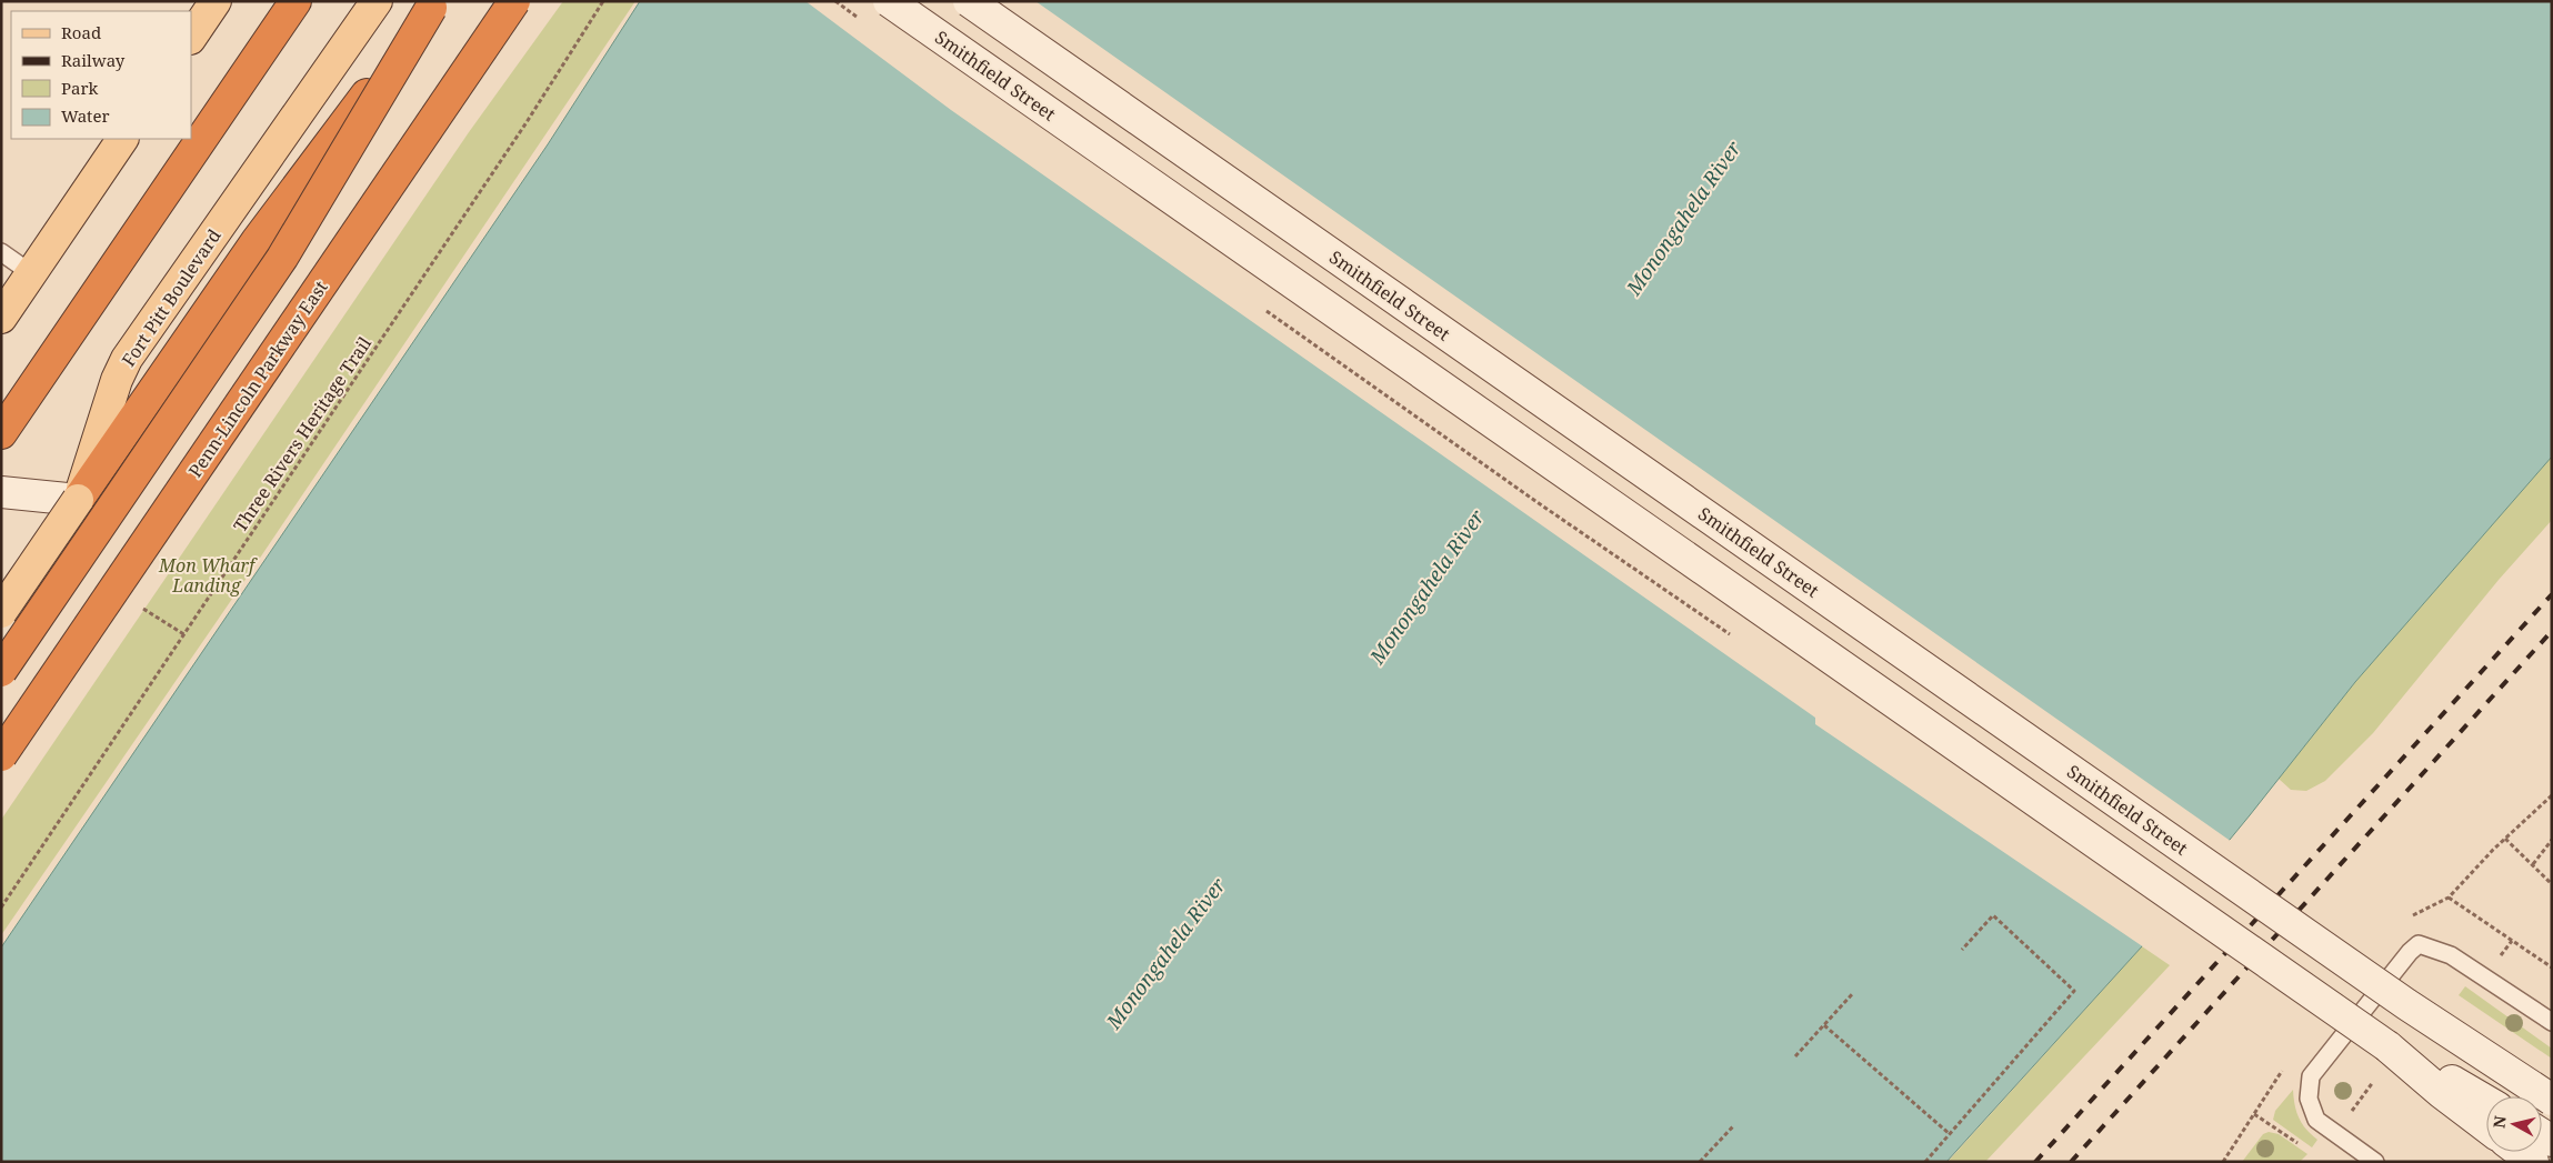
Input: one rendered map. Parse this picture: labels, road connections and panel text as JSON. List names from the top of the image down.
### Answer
{
  "streets": {
    "highway": ["Penn-Lincoln Parkway East"],
    "main road": ["Smithfield Street", "Fort Pitt Boulevard"],
    "path": ["Three Rivers Heritage Trail"]
  },
  "water": ["Monongahela River"],
  "parks": ["Mon Wharf Landing"],
  "legend": [
    "Road",
    "Railway",
    "Park",
    "Water"
  ],
  "north": "left"
}
